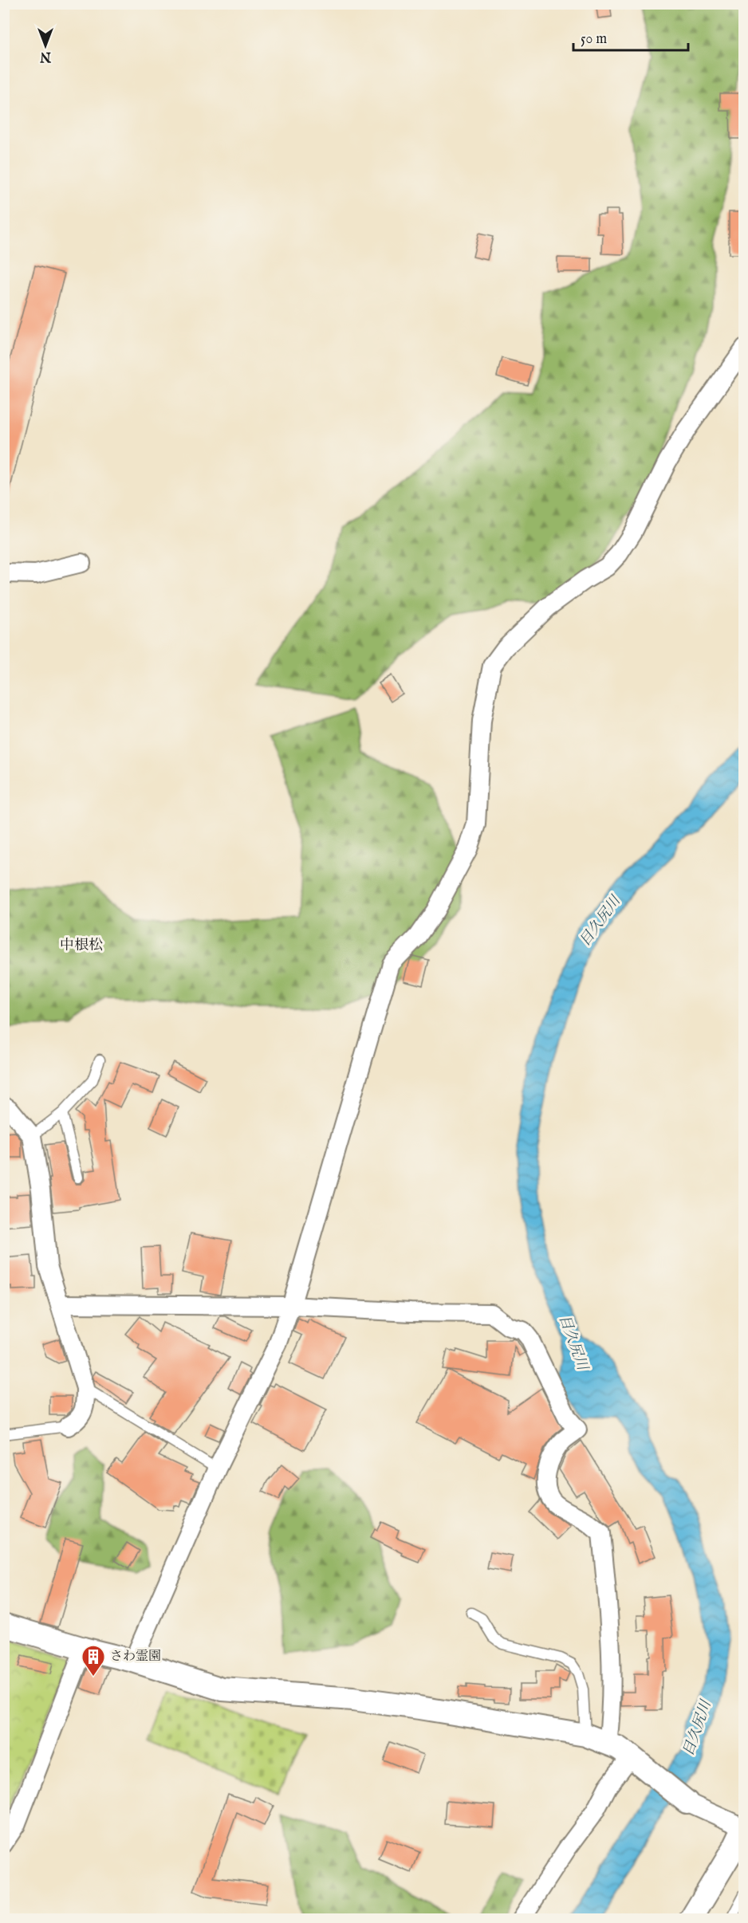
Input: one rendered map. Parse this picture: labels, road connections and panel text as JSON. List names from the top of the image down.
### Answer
{
  "districts": ["中根松"],
  "water": ["目久尻川"],
  "places": {
    "building": ["さわ霊園"]
  },
  "scale_bar": "50 m",
  "north": "bottom"
}
